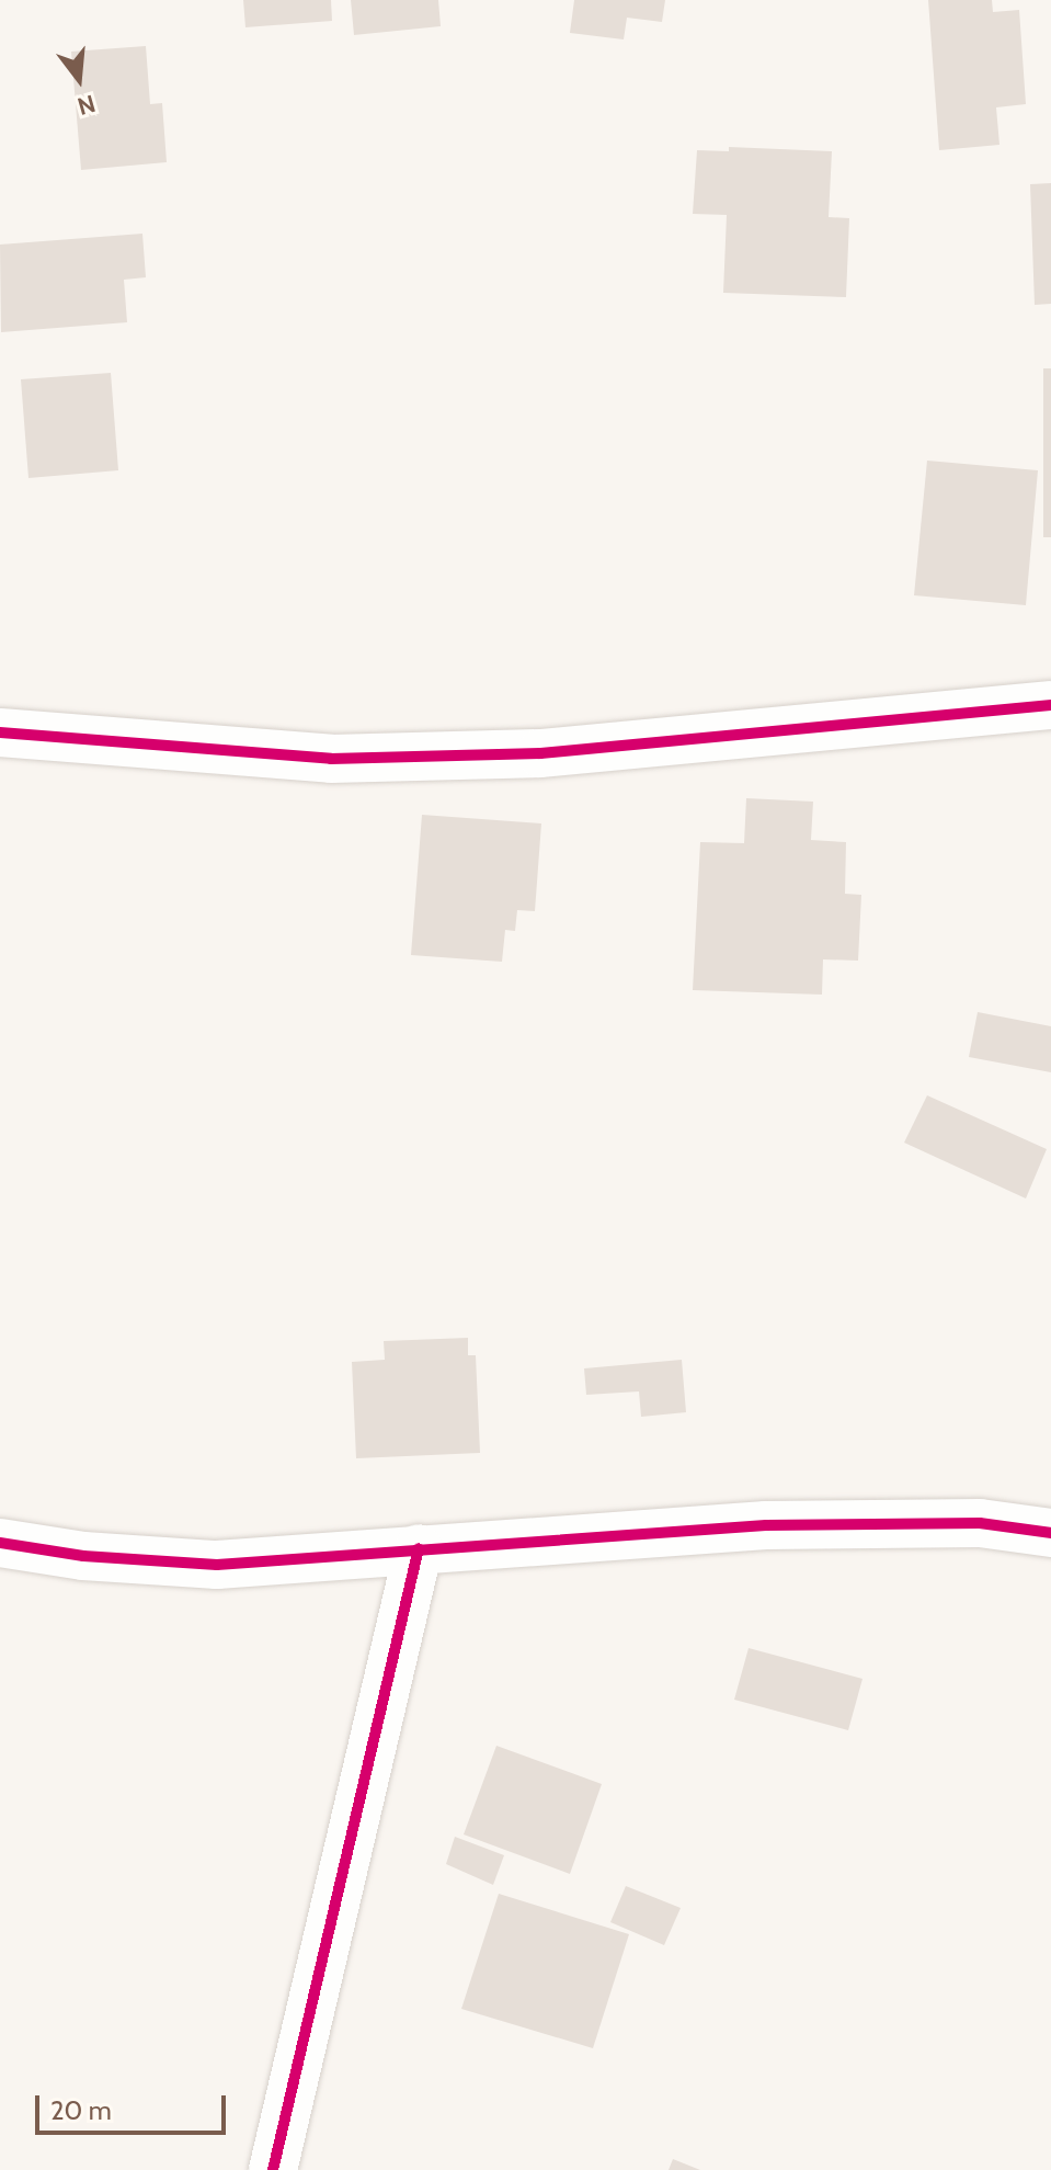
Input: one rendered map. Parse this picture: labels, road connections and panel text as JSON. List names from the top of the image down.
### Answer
{
  "scale_bar": "20 m",
  "north": "bottom"
}
